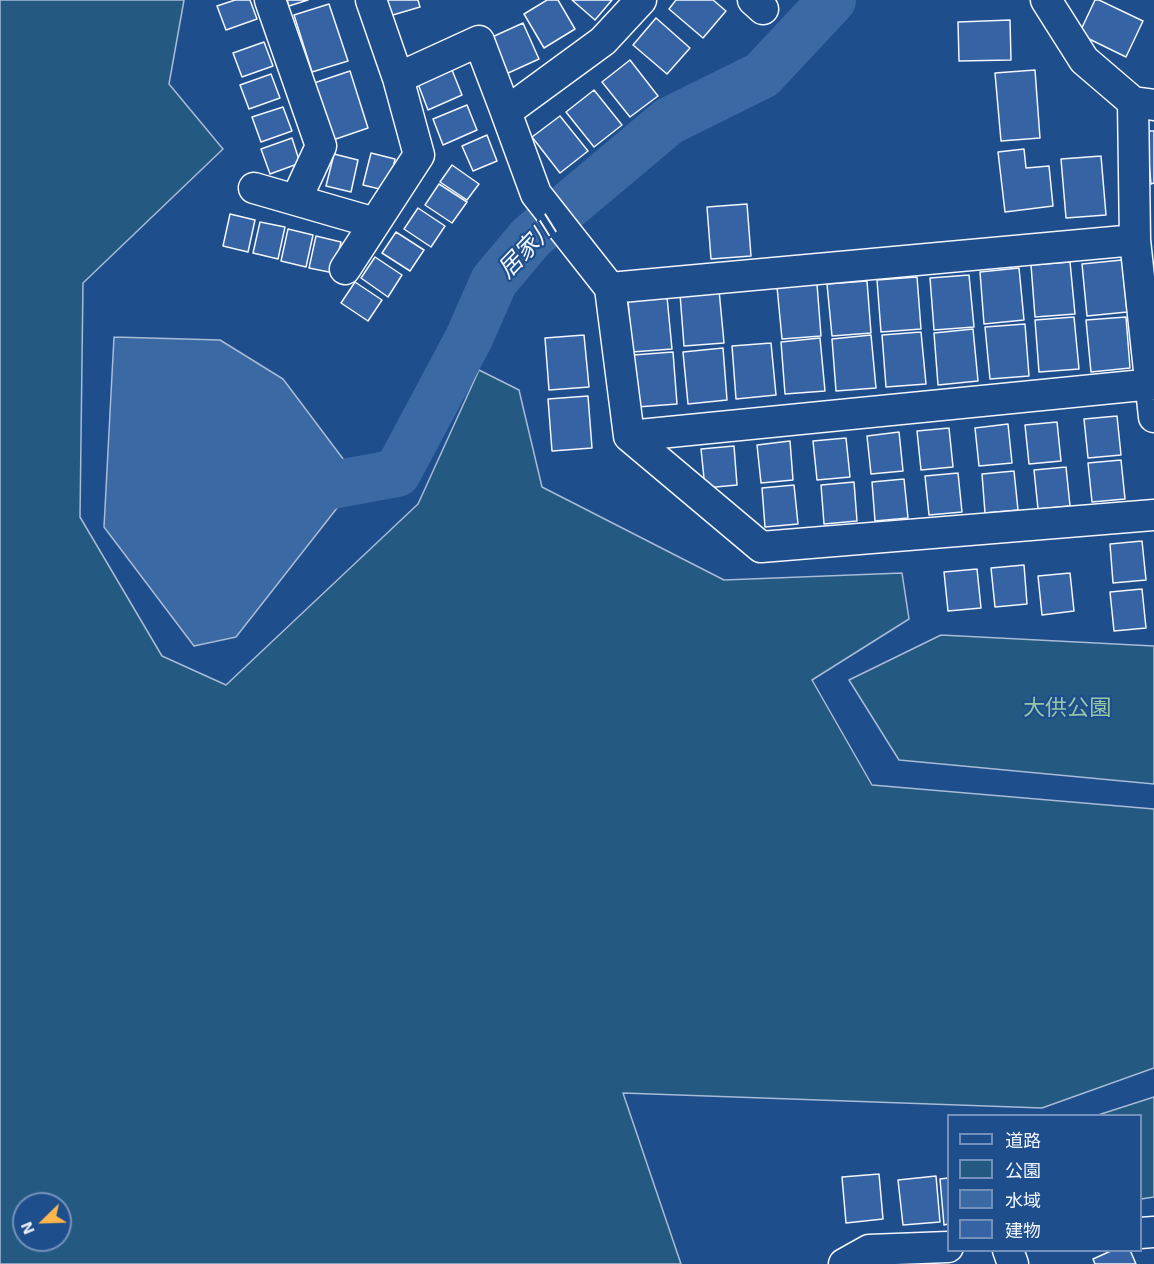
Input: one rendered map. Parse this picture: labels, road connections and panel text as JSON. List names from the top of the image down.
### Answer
{
  "water": ["居家川"],
  "parks": ["大供公園"],
  "legend": [
    "道路",
    "公園",
    "水域",
    "建物"
  ],
  "north": "bottom left"
}
